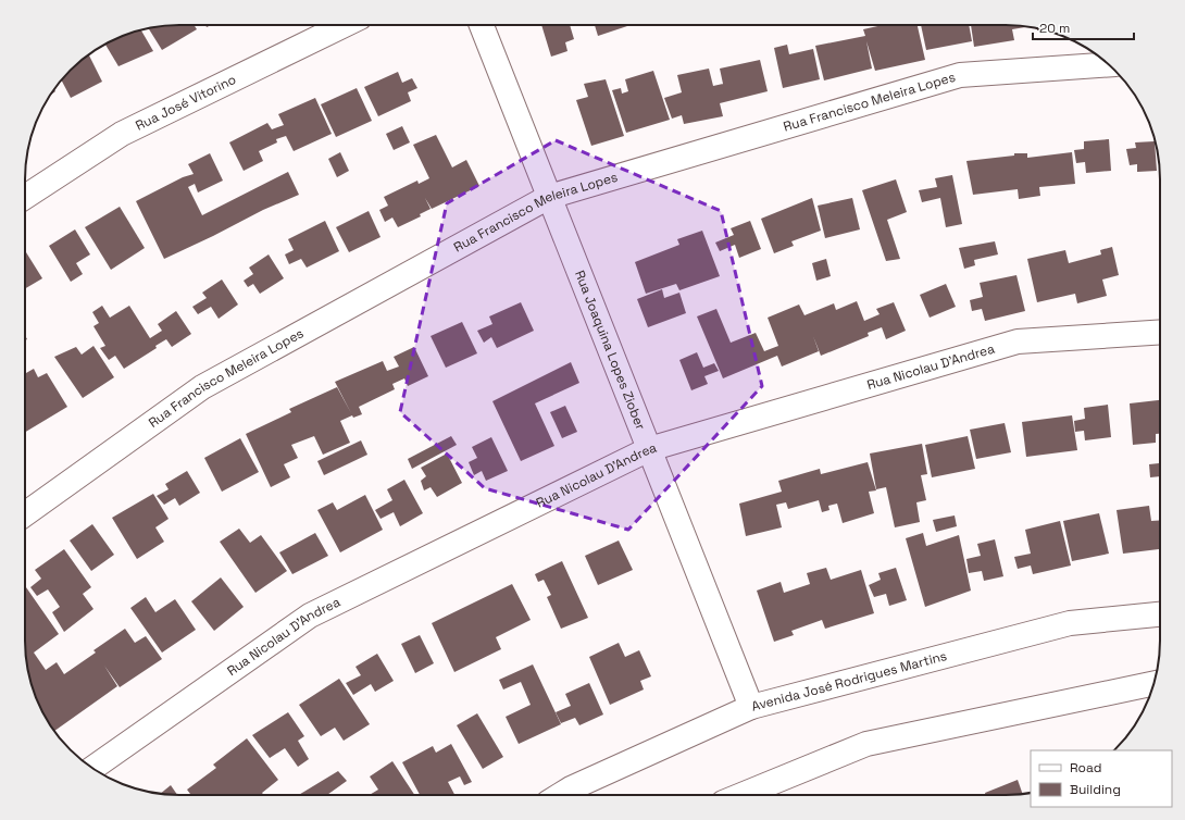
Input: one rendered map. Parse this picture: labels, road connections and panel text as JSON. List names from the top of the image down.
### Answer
{
  "streets": {
    "street": [
      "Rua José Vitorino",
      "Rua Francisco Meleira Lopes",
      "Rua Joaquina Lopes Ziober",
      "Rua Nicolau D'Andrea",
      "Avenida José Rodrigues Martins"
    ]
  },
  "crossings": [
    ["Rua Francisco Meleira Lopes", "Rua Joaquina Lopes Ziober"],
    ["Rua Joaquina Lopes Ziober", "Rua Nicolau D'Andrea"],
    ["Rua Joaquina Lopes Ziober", "Avenida José Rodrigues Martins"]
  ],
  "legend": ["Road", "Building"],
  "scale_bar": "20 m"
}
